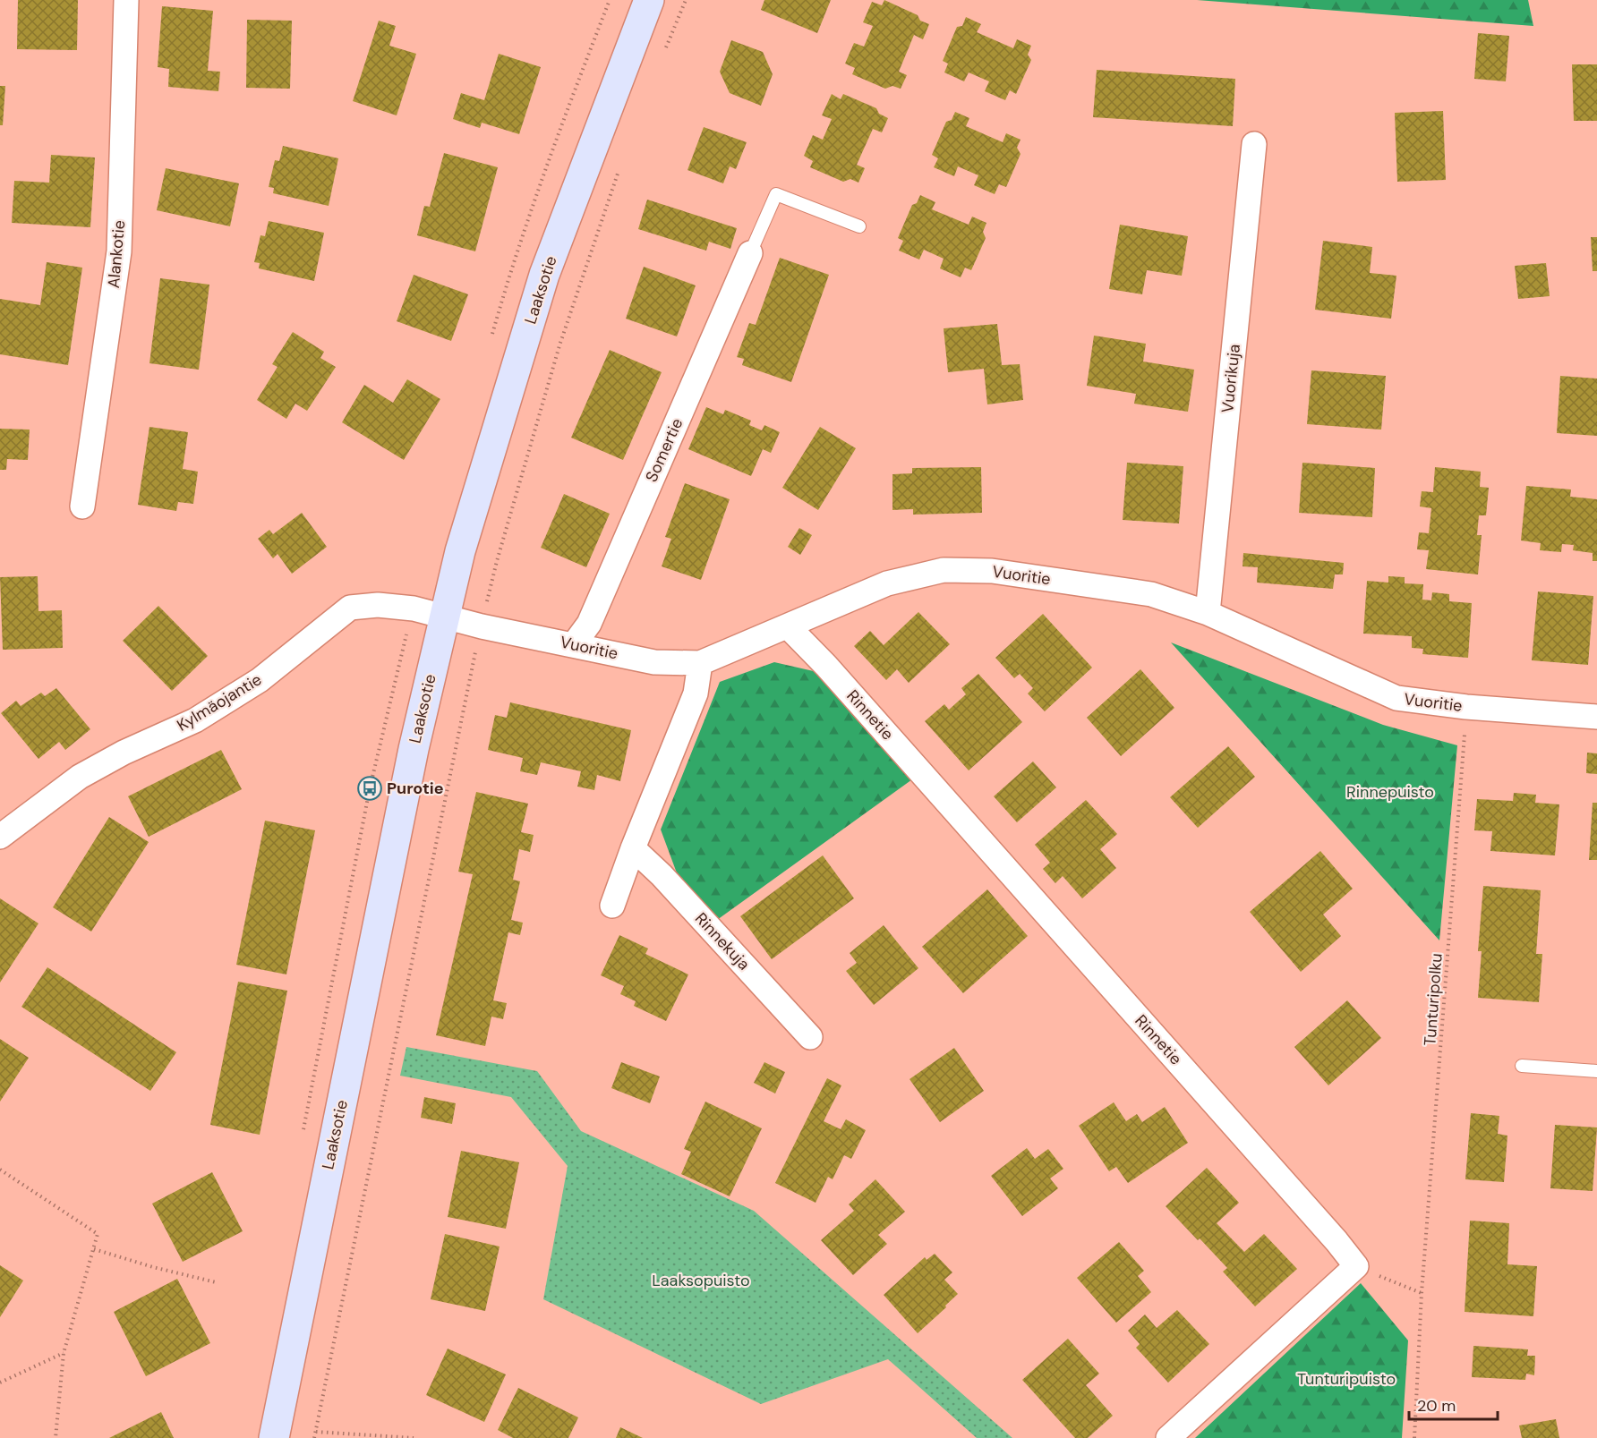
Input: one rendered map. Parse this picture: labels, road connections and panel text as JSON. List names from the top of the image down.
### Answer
{
  "streets": {
    "main road": ["Laaksotie"],
    "street": [
      "Alankotie",
      "Vuorikuja",
      "Somertie",
      "Vuoritie",
      "Kylmäojantie",
      "Rinnetie",
      "Rinnekuja"
    ],
    "path": ["Tunturipolku"]
  },
  "crossings": [
    ["Laaksotie", "Vuoritie"],
    ["Laaksotie", "Kylmäojantie"],
    ["Vuorikuja", "Vuoritie"],
    ["Somertie", "Vuoritie"],
    ["Vuoritie", "Kylmäojantie"],
    ["Vuoritie", "Rinnetie"],
    ["Vuoritie", "Tunturipolku"]
  ],
  "parks": ["Rinnepuisto", "Laaksopuisto", "Tunturipuisto"],
  "places": {
    "bus stop": ["Purotie"]
  },
  "scale_bar": "20 m"
}
